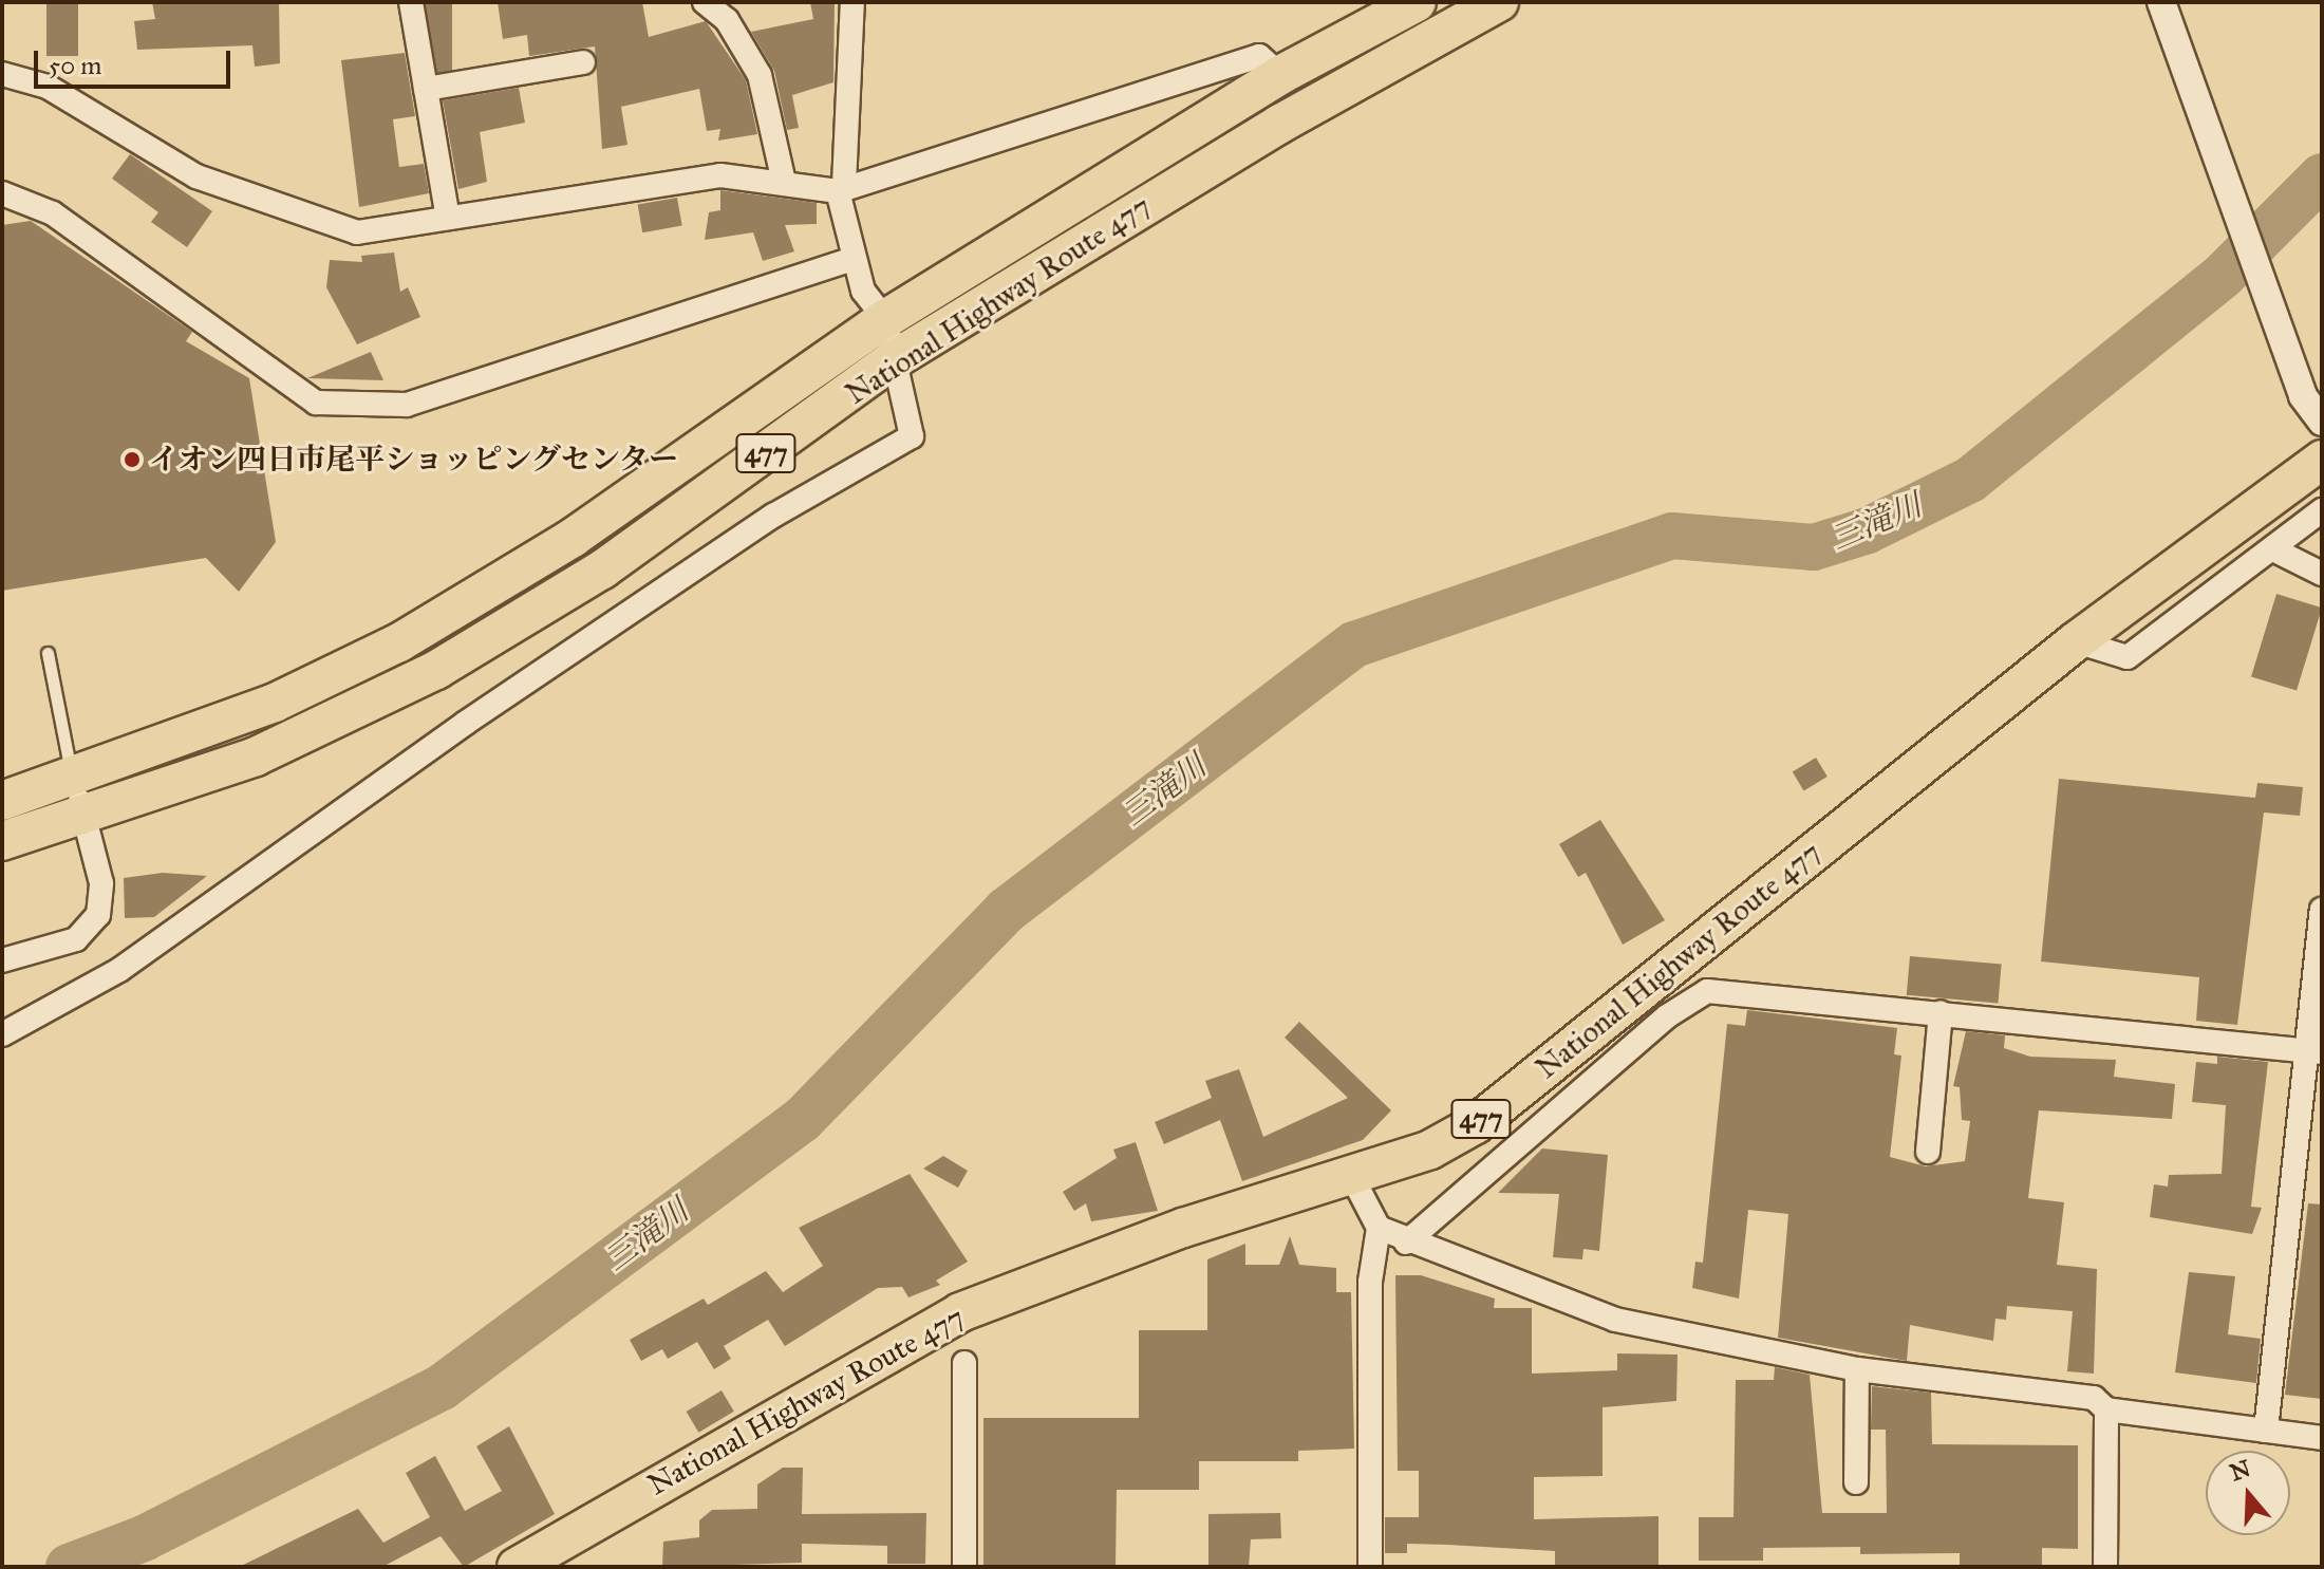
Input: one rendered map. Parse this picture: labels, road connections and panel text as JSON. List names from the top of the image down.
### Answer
{
  "streets": {
    "highway": ["National Highway Route 477", "477"]
  },
  "water": ["三滝川"],
  "places": ["イオン四日市尾平ショッピングセンター"],
  "scale_bar": "50 m",
  "north": "top"
}
